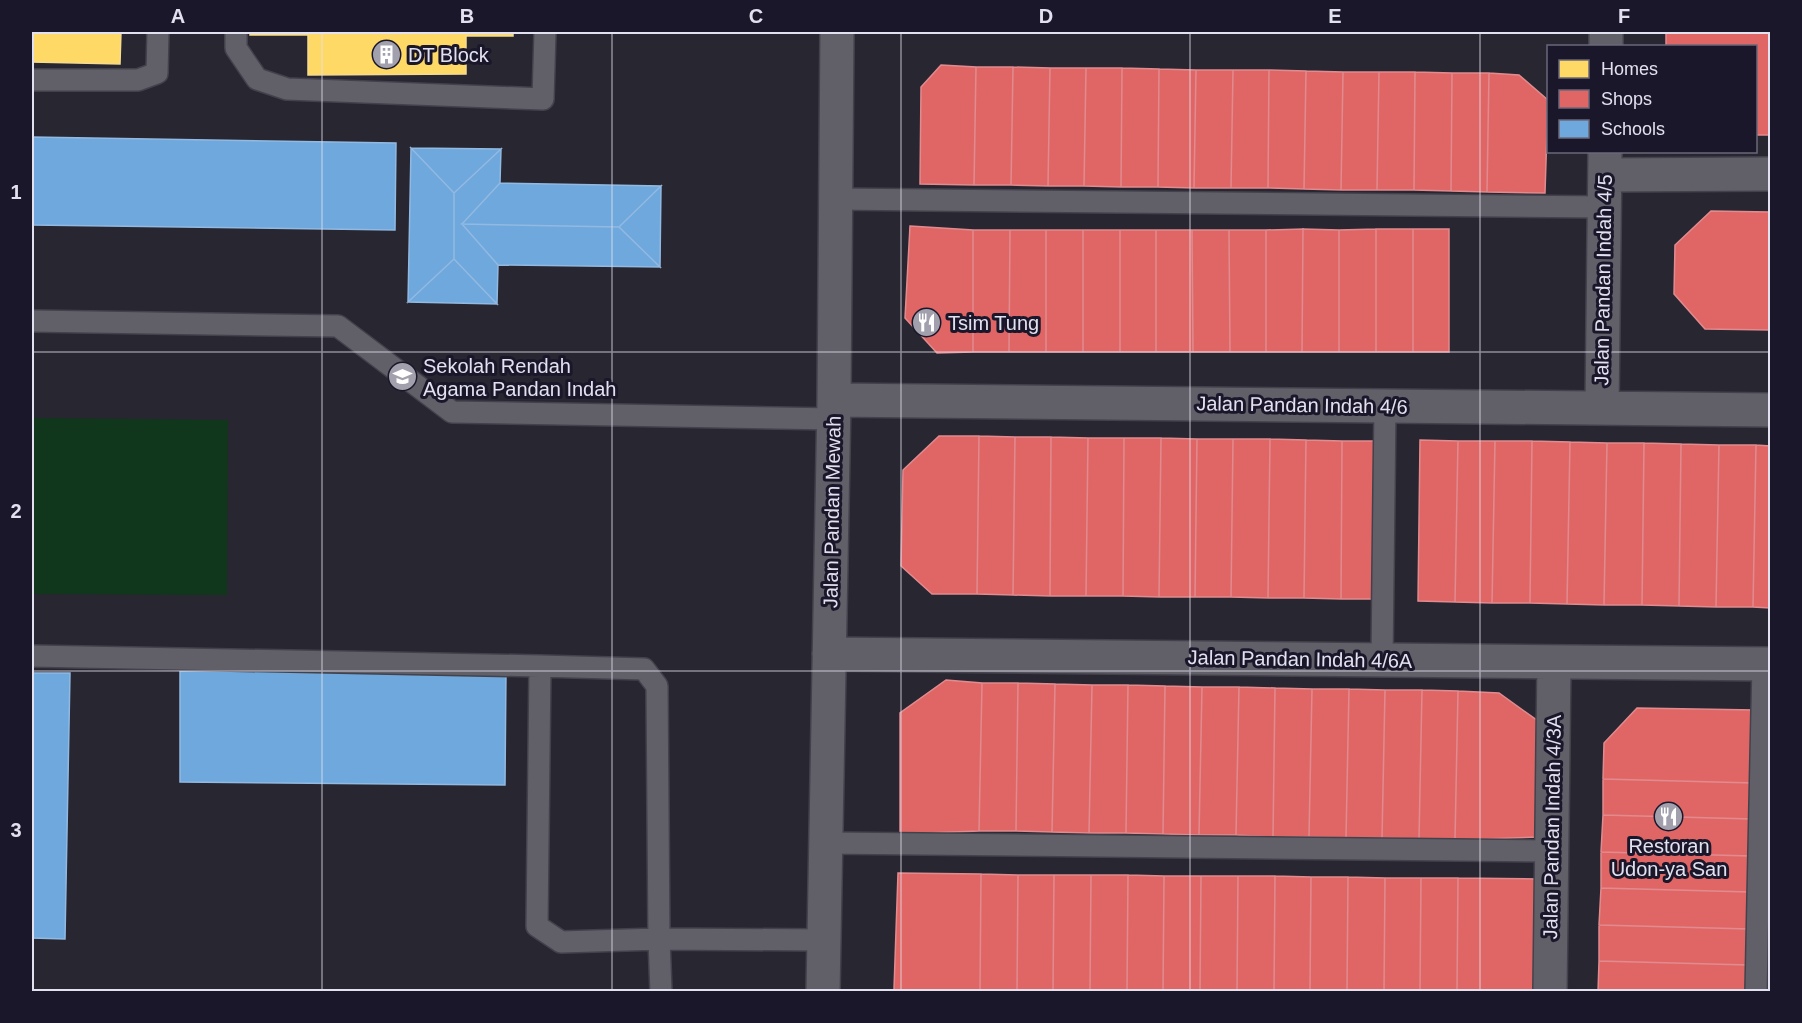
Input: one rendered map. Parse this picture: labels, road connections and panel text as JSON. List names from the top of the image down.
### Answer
{
  "streets": {
    "street": [
      "Jalan Pandan Indah 4/5",
      "Jalan Pandan Indah 4/6",
      "Jalan Pandan Mewah",
      "Jalan Pandan Indah 4/6A",
      "Jalan Pandan Indah 4/3A"
    ]
  },
  "crossings": [
    ["Jalan Pandan Indah 4/5", "Jalan Pandan Indah 4/6"],
    ["Jalan Pandan Indah 4/6", "Jalan Pandan Mewah"],
    ["Jalan Pandan Mewah", "Jalan Pandan Indah 4/6A"],
    ["Jalan Pandan Indah 4/6A", "Jalan Pandan Indah 4/3A"]
  ],
  "places": {
    "building": ["DT Block"],
    "restaurant": ["Tsim Tung", "Restoran Udon-ya San"],
    "school or university": ["Sekolah Rendah Agama Pandan Indah"]
  },
  "legend": ["Homes", "Shops", "Schools"],
  "grid": {
    "columns": [
      "A",
      "B",
      "C",
      "D",
      "E",
      "F"
    ],
    "rows": ["1", "2", "3"]
  }
}
